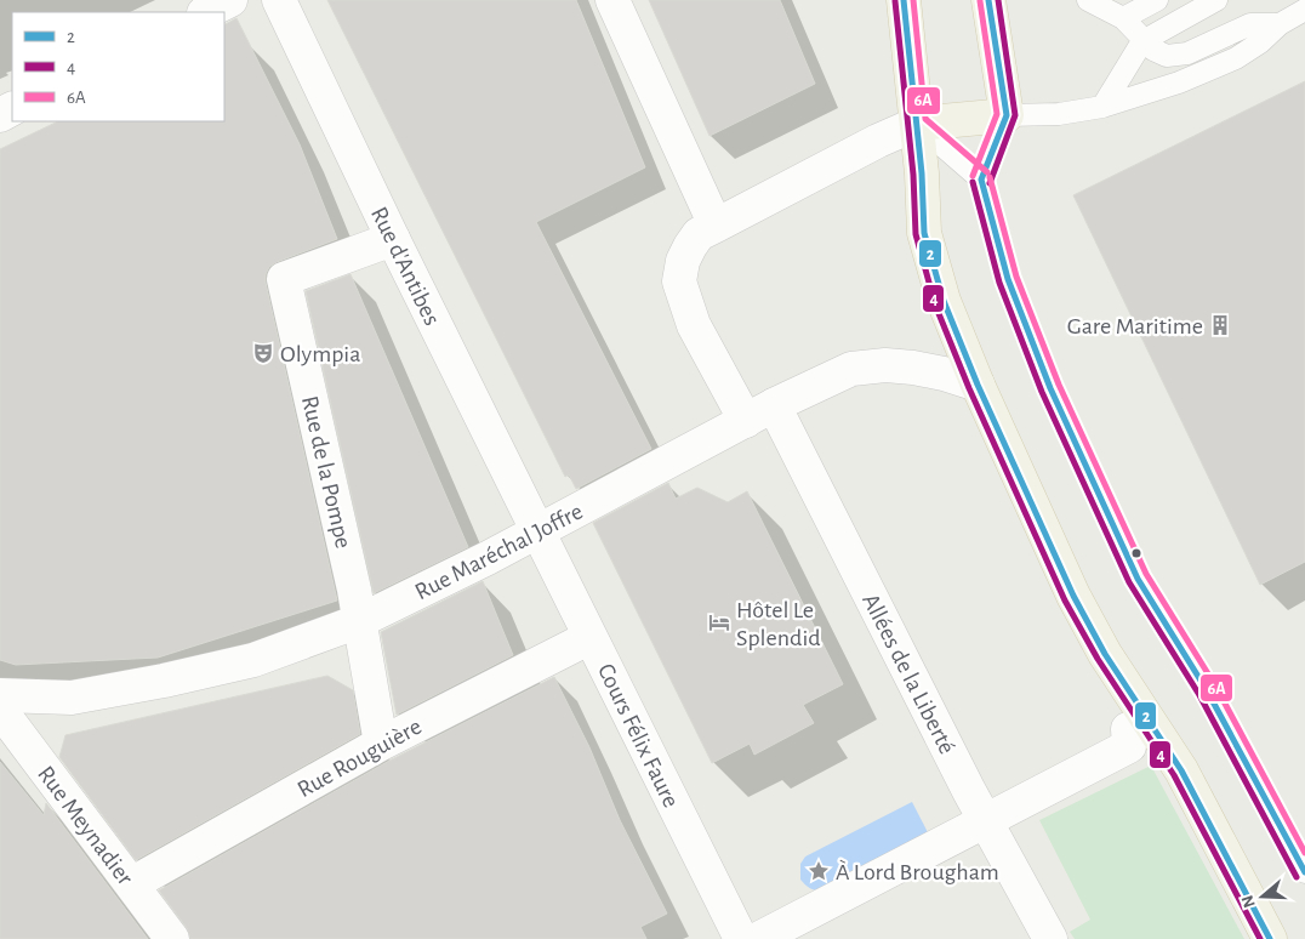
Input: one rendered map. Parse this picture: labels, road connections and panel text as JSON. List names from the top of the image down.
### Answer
{
  "streets": {
    "street": [
      "Rue d'Antibes",
      "Rue de la Pompe",
      "Rue Maréchal Joffre",
      "Allées de la Liberté",
      "Cours Félix Faure",
      "Rue Rouguière",
      "Rue Meynadier"
    ]
  },
  "crossings": [
    ["Rue d'Antibes", "Rue de la Pompe"],
    ["Rue d'Antibes", "Rue Maréchal Joffre"],
    ["Rue d'Antibes", "Cours Félix Faure"],
    ["Rue de la Pompe", "Rue Maréchal Joffre"],
    ["Rue de la Pompe", "Rue Rouguière"],
    ["Rue Maréchal Joffre", "Allées de la Liberté"],
    ["Rue Maréchal Joffre", "Cours Félix Faure"],
    ["Cours Félix Faure", "Rue Rouguière"],
    ["Rue Rouguière", "Rue Meynadier"]
  ],
  "places": {
    "building": ["Gare Maritime"],
    "theatre": ["Olympia"],
    "hotel": ["Hôtel Le Splendid"],
    "place": ["À Lord Brougham"]
  },
  "lines": ["transit line 2", "transit line 4", "transit line 6A"],
  "legend": ["2", "4", "6A"],
  "north": "left"
}
